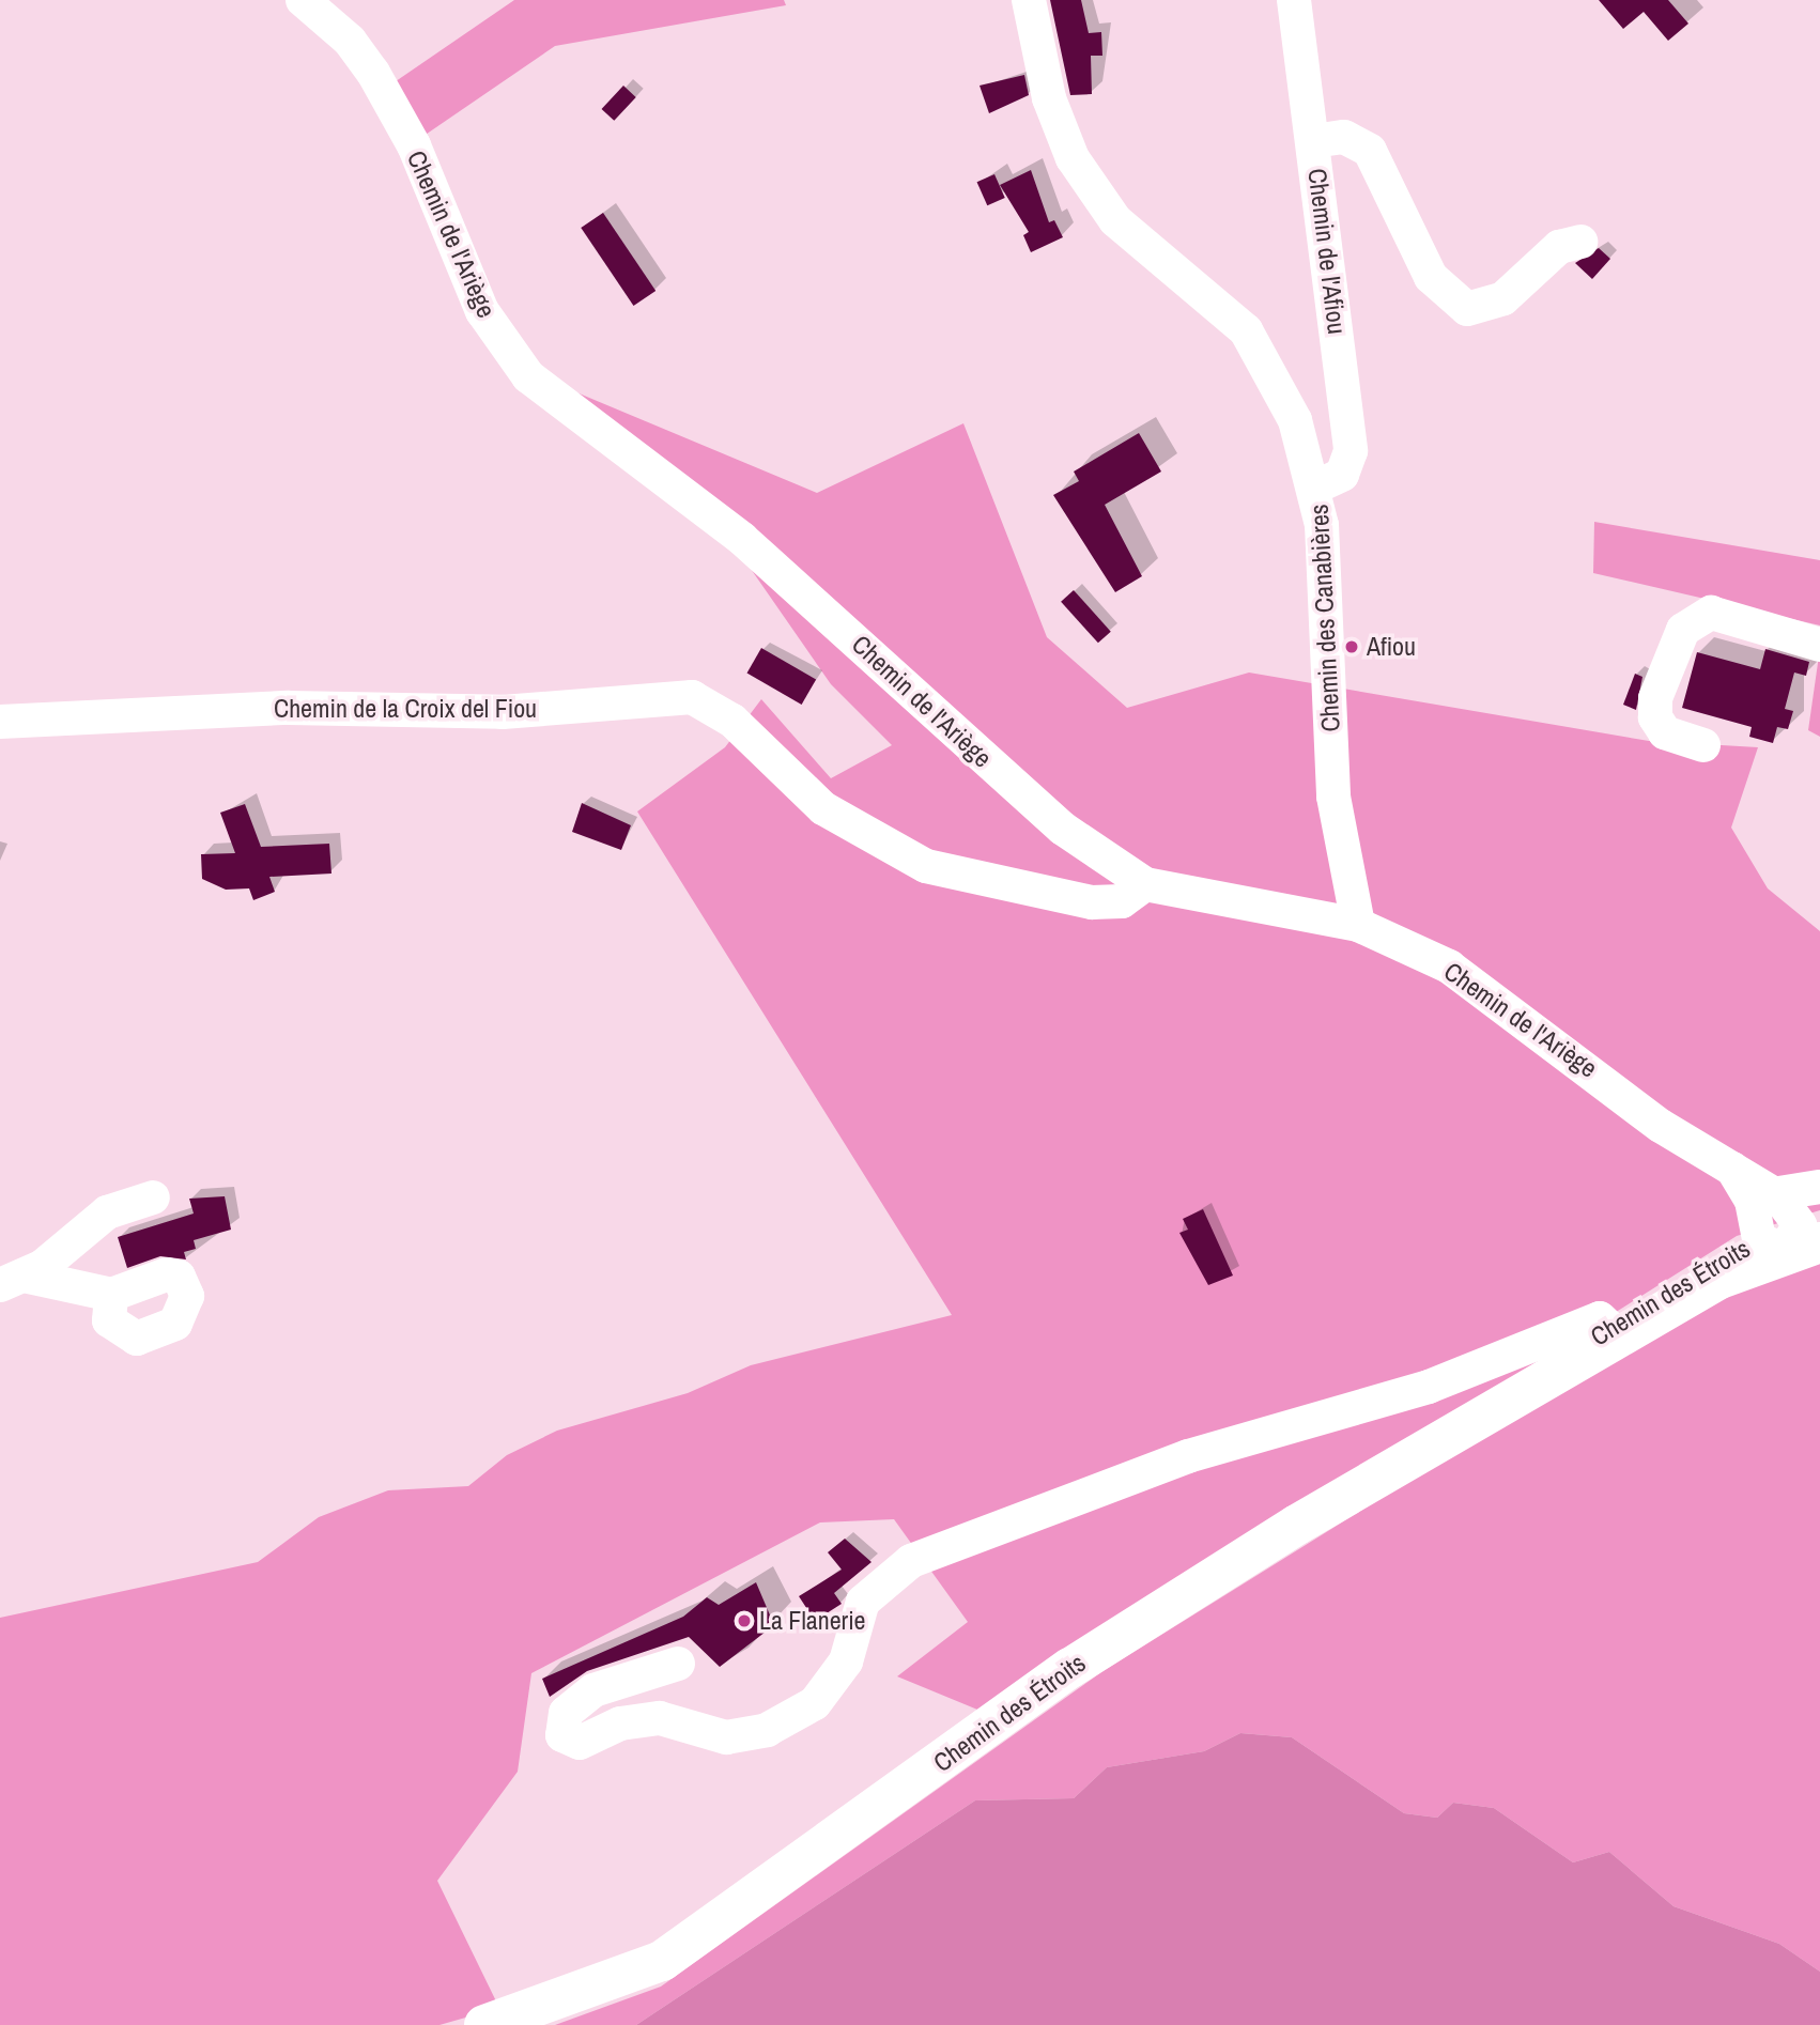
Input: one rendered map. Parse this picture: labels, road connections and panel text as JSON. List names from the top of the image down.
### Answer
{
  "streets": {
    "main road": ["Chemin des Étroits"],
    "street": [
      "Chemin de l'Ariège",
      "Chemin de l'Afiou",
      "Chemin des Canabières",
      "Chemin de la Croix del Fiou"
    ]
  },
  "crossings": [
    ["Chemin de l'Ariège", "Chemin des Canabières"],
    ["Chemin de l'Ariège", "Chemin de la Croix del Fiou"],
    ["Chemin de l'Ariège", "Chemin des Étroits"],
    ["Chemin de l'Afiou", "Chemin des Canabières"]
  ],
  "places": ["Afiou", "La Flanerie"]
}
